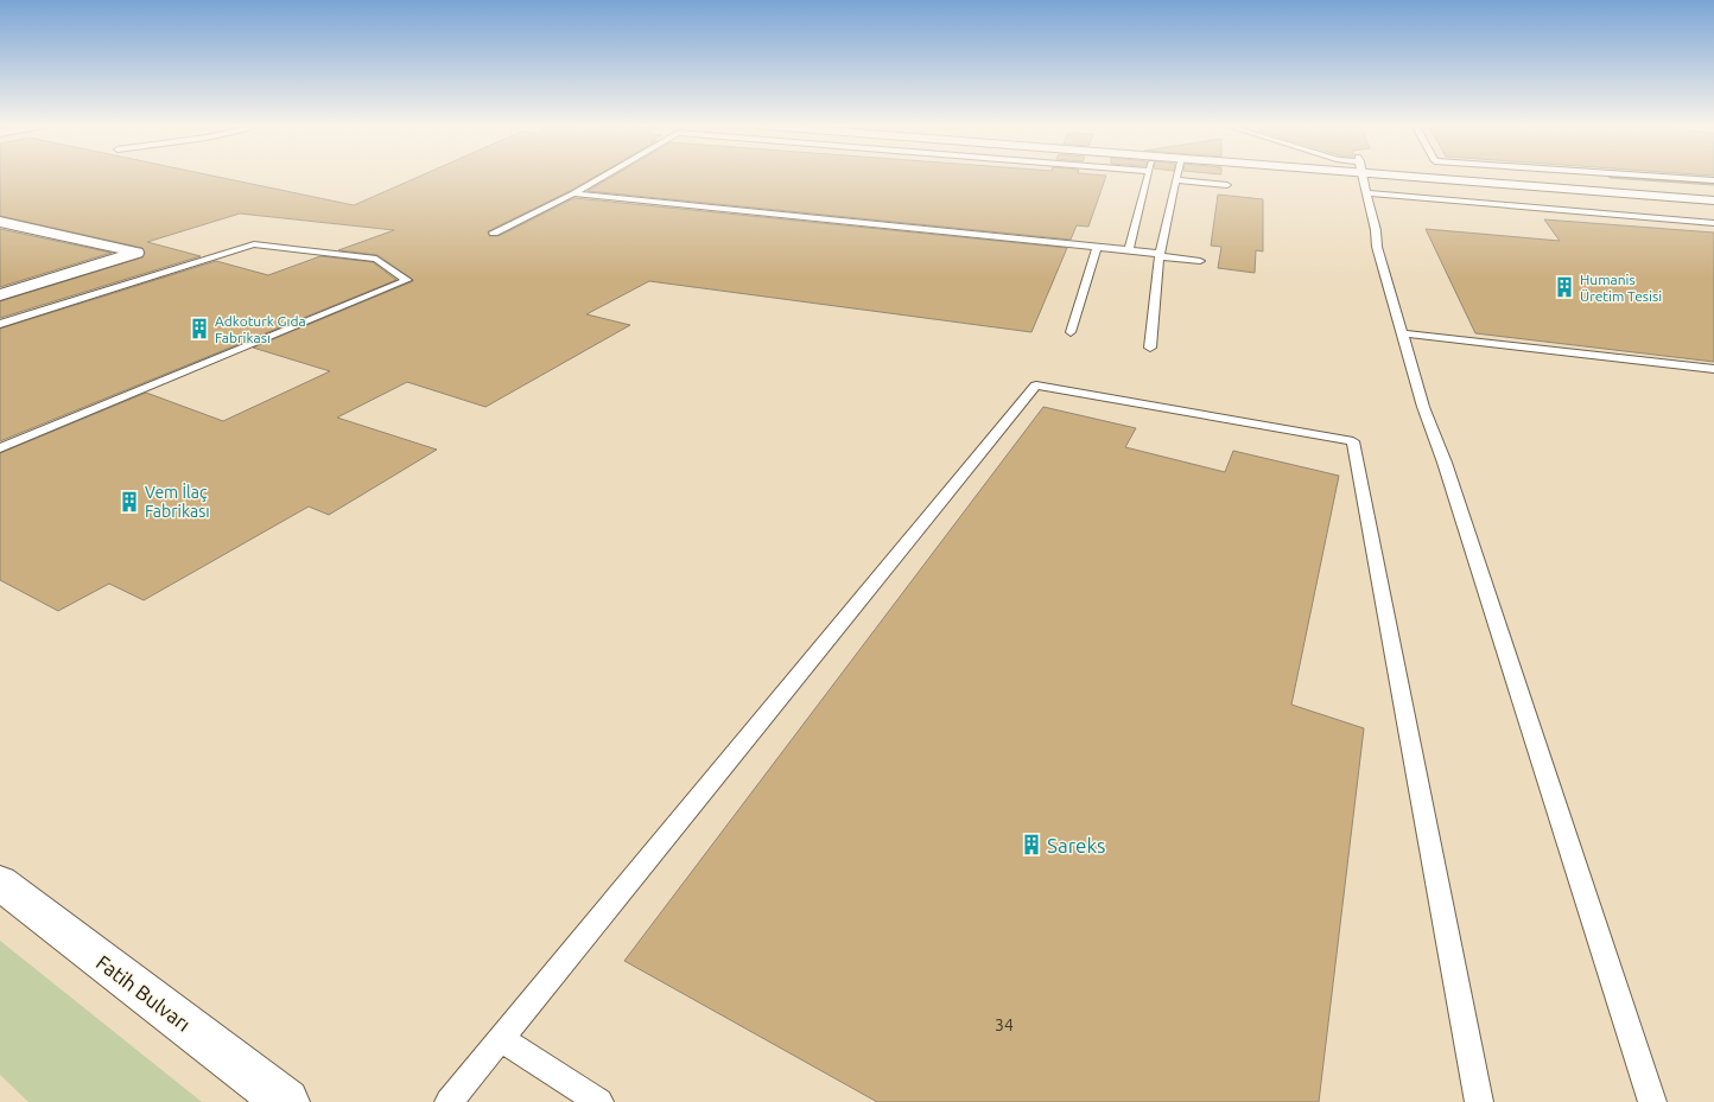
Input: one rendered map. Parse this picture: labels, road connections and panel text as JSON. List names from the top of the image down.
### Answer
{
  "streets": {
    "street": ["Fatih Bulvarı"]
  },
  "places": {
    "building": [
      "Humanis Üretim Tesisi",
      "Adkoturk Gıda Fabrikası",
      "Vem İlaç Fabrikası",
      "Sareks"
    ]
  },
  "house_numbers": ["34"]
}
